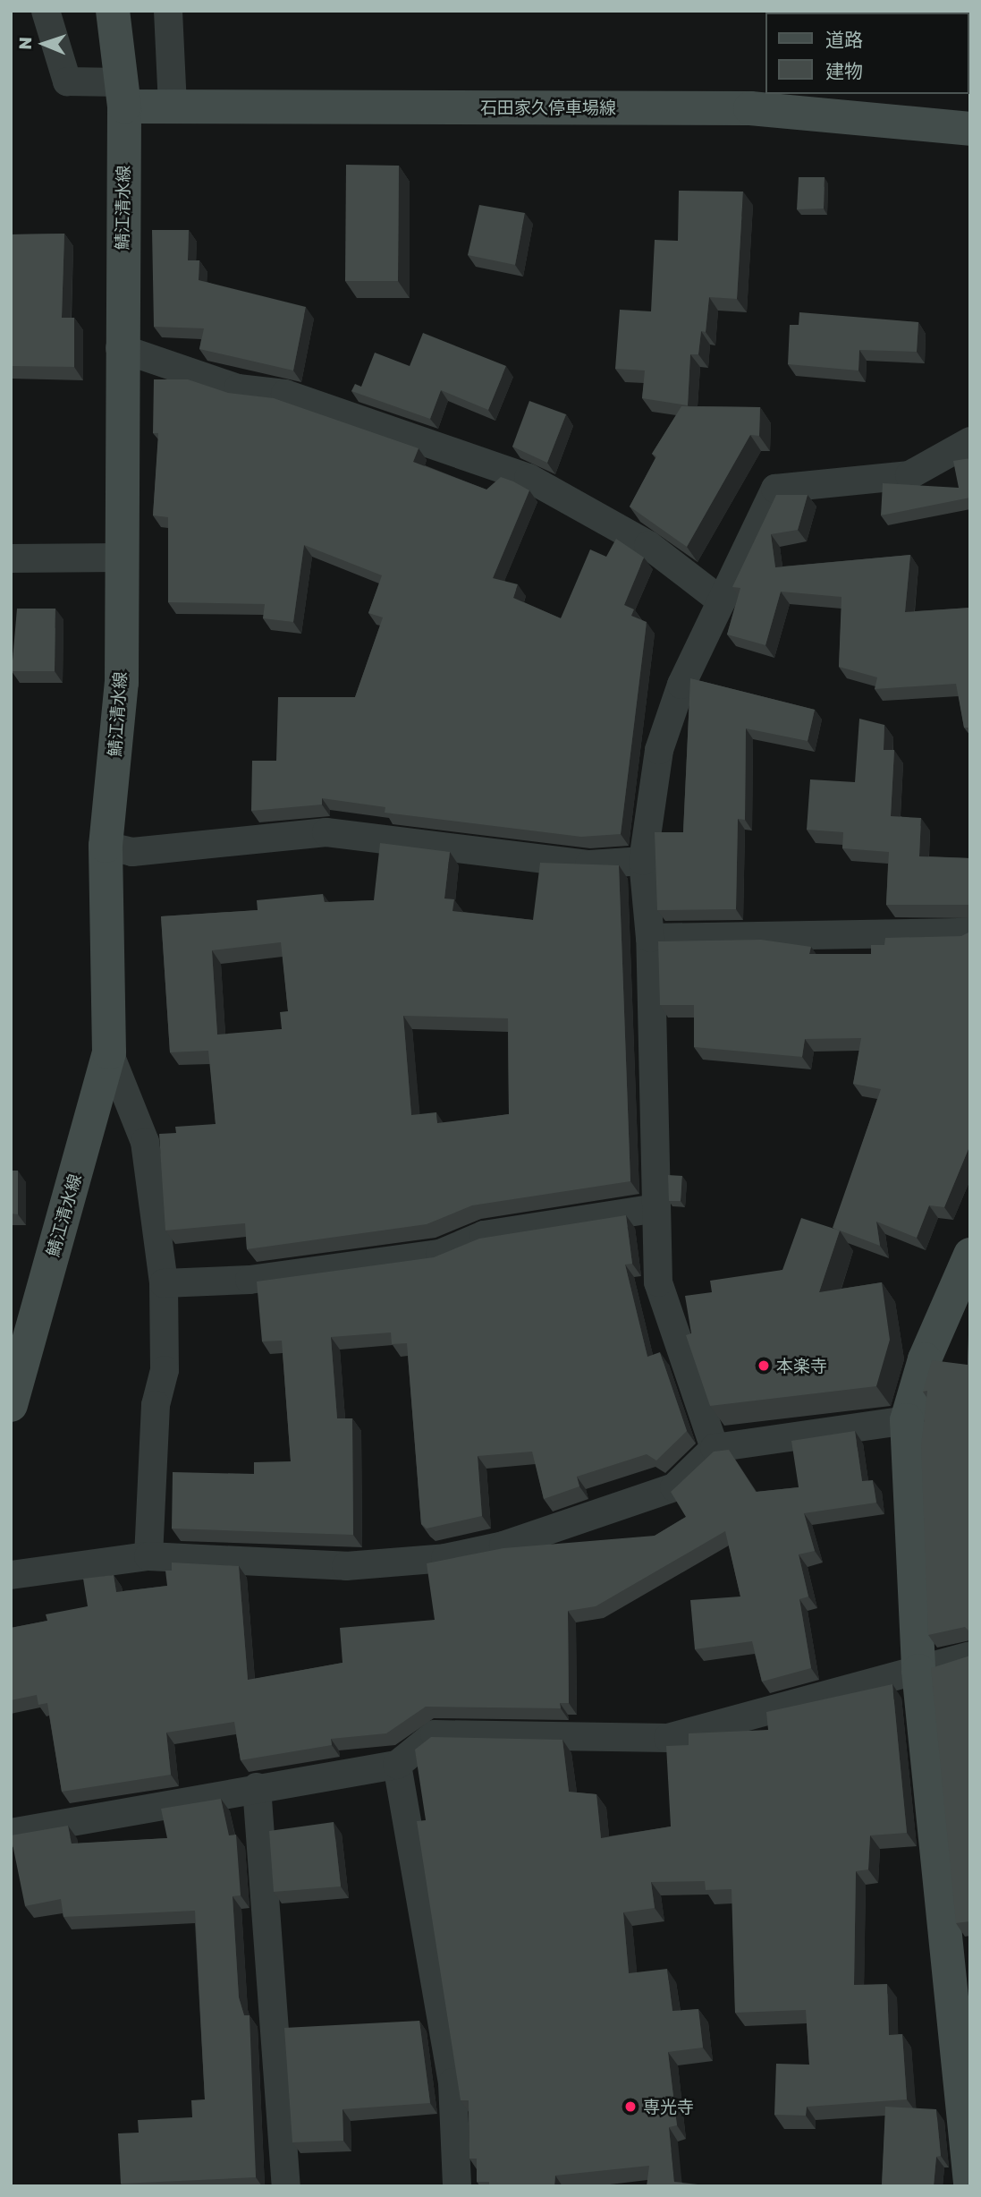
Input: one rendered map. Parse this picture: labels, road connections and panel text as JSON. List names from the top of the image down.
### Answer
{
  "streets": {
    "main road": ["石田家久停車場線", "鯖江清水線"]
  },
  "crossings": [
    ["石田家久停車場線", "鯖江清水線"]
  ],
  "places": ["本楽寺", "専光寺"],
  "legend": ["道路", "建物"],
  "north": "left"
}
